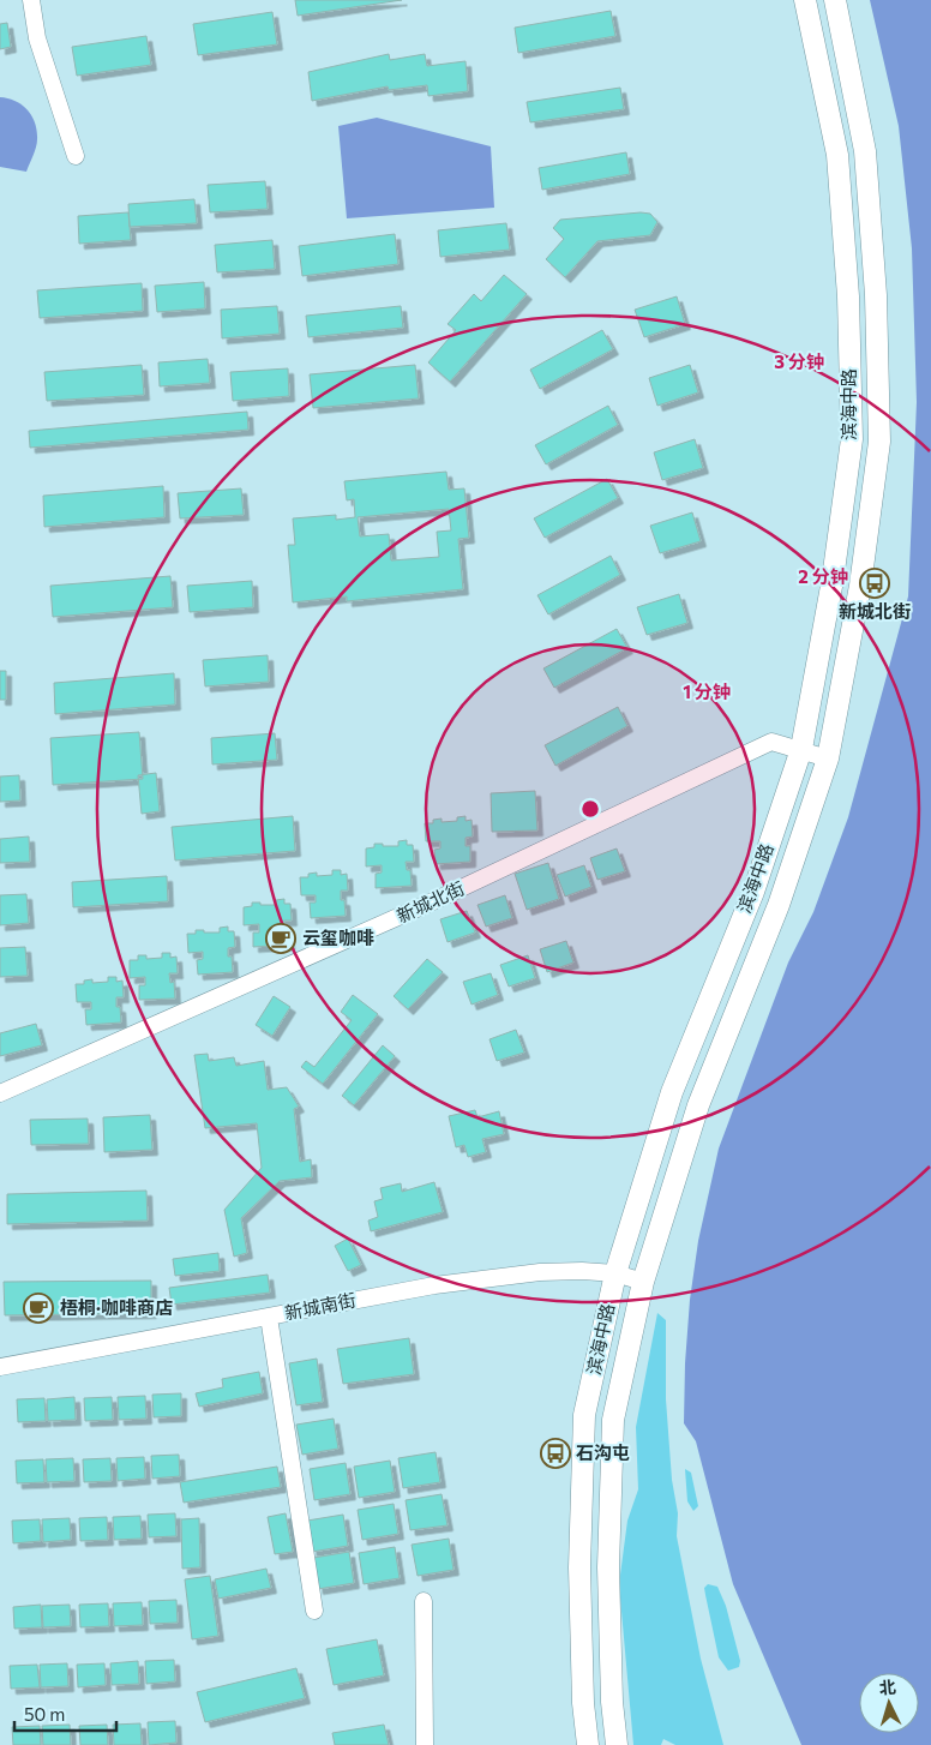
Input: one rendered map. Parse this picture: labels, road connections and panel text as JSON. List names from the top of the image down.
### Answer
{
  "streets": {
    "main road": ["滨海中路"],
    "street": ["新城北街", "新城南街"]
  },
  "crossings": [
    ["滨海中路", "新城北街"],
    ["滨海中路", "新城南街"]
  ],
  "places": {
    "bus stop": ["新城北街", "石沟屯"],
    "cafe": ["云玺咖啡", "梧桐·咖啡商店"]
  },
  "scale_bar": "50 m",
  "north": "top",
  "rings": ["3 分钟", "2 分钟", "1 分钟"]
}
